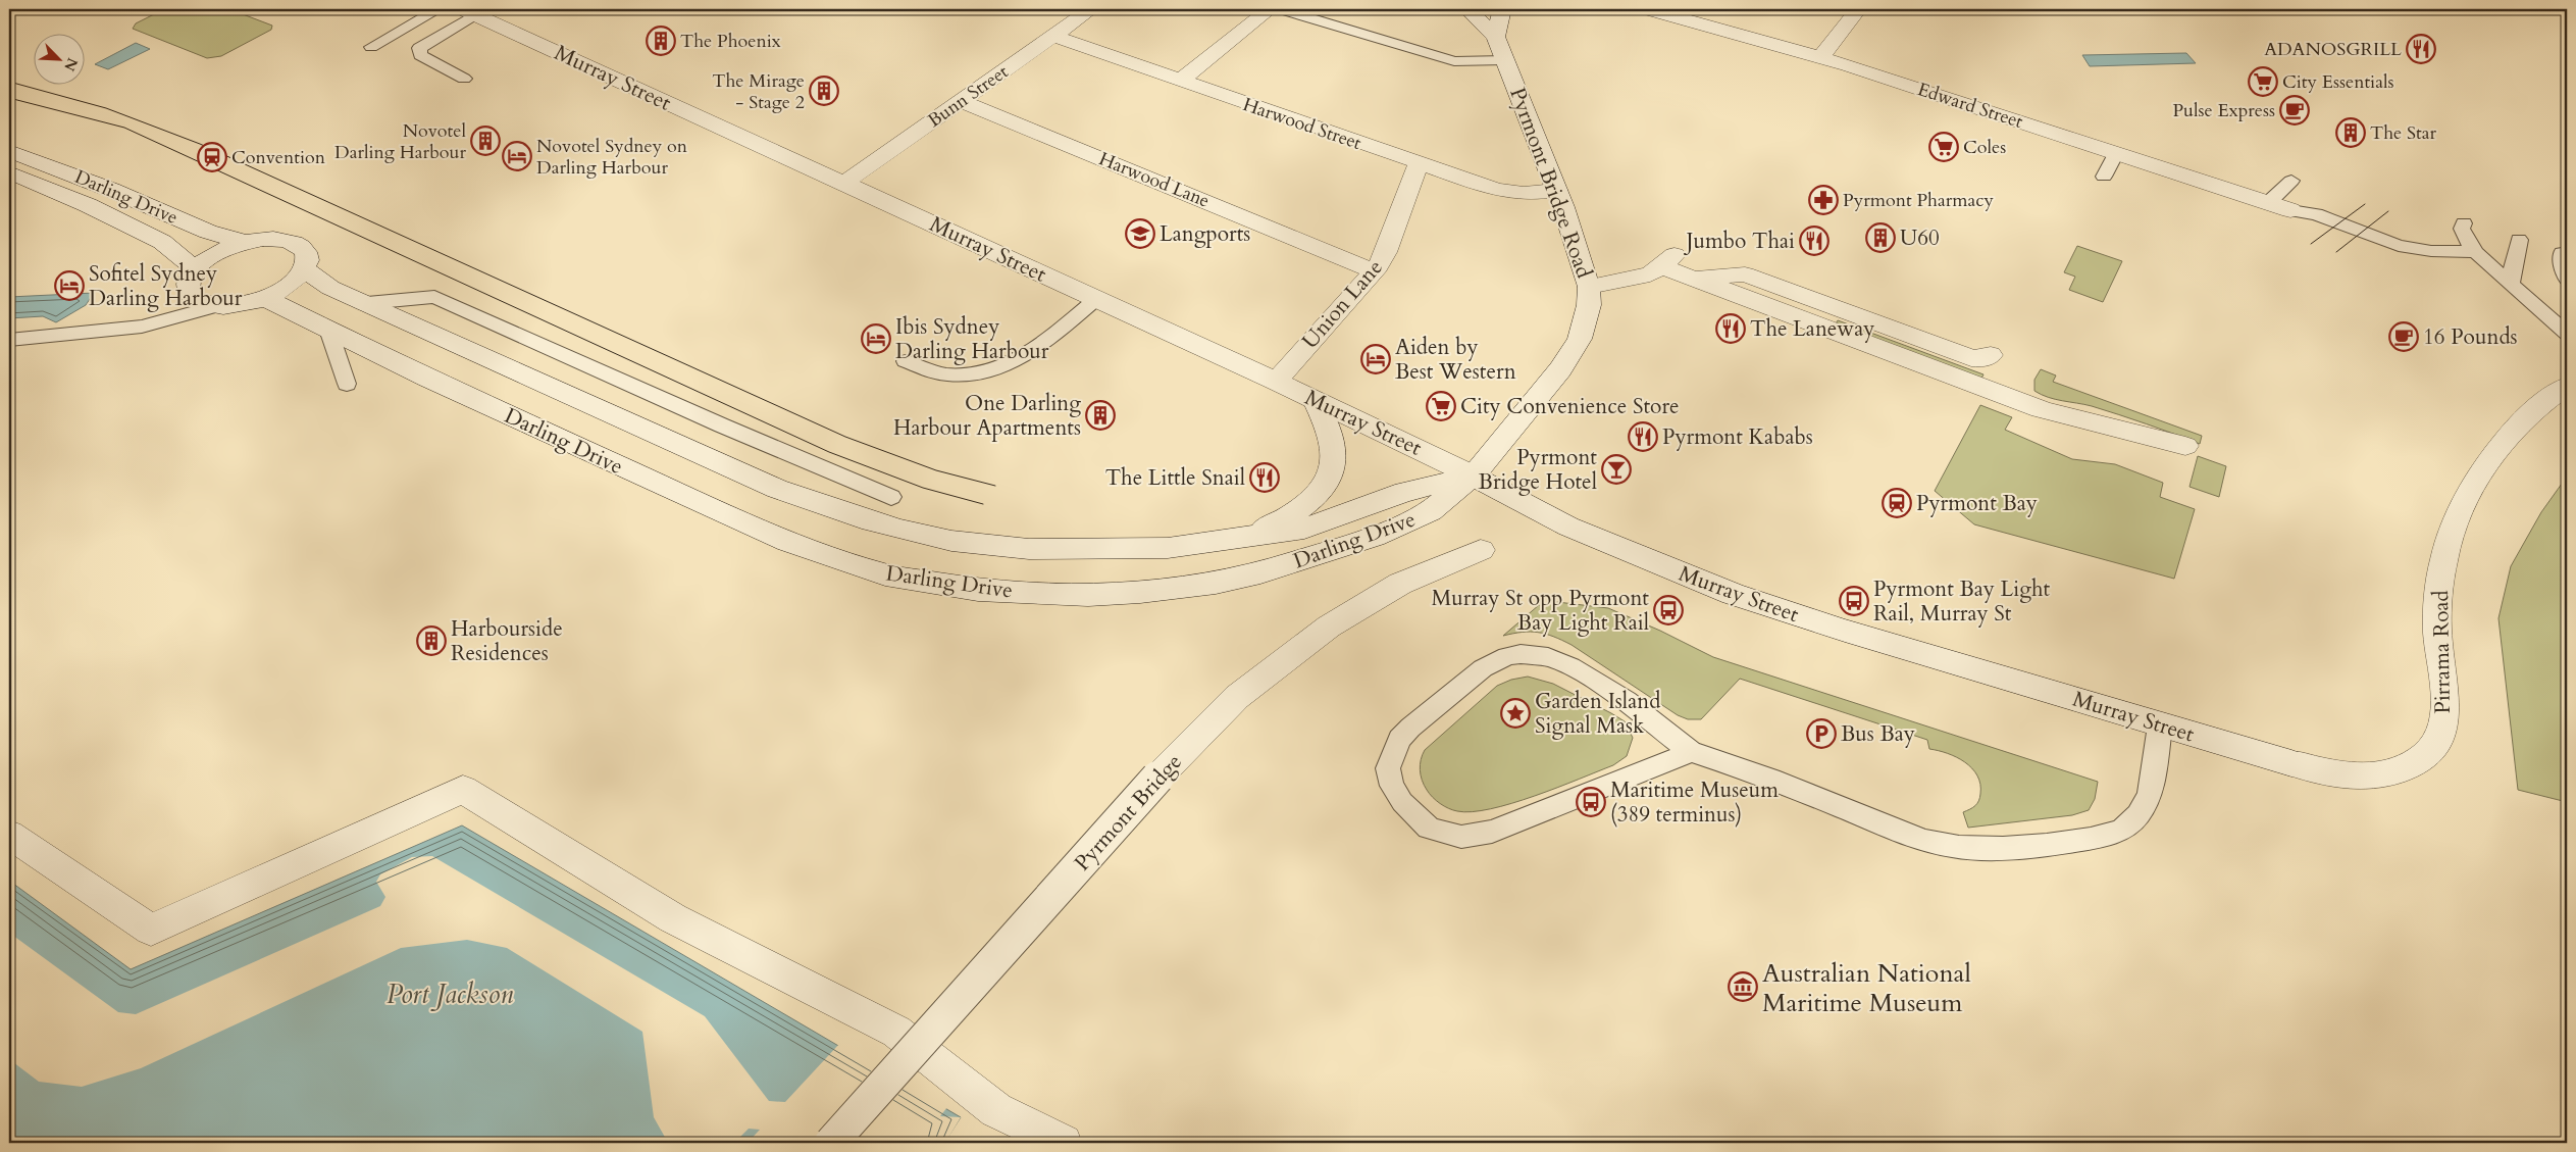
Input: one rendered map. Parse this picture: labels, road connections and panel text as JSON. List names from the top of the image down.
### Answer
{
  "streets": {
    "street": [
      "Murray Street",
      "Bunn Street",
      "Edward Street",
      "Harwood Street",
      "Harwood Lane",
      "Pyrmont Bridge Road",
      "Darling Drive",
      "Union Lane",
      "Pirrama Road",
      "Pyrmont Bridge"
    ]
  },
  "crossings": [
    ["Murray Street", "Bunn Street"],
    ["Murray Street", "Pyrmont Bridge Road"],
    ["Murray Street", "Darling Drive"],
    ["Murray Street", "Union Lane"],
    ["Murray Street", "Pirrama Road"],
    ["Bunn Street", "Harwood Street"],
    ["Bunn Street", "Harwood Lane"],
    ["Harwood Street", "Pyrmont Bridge Road"],
    ["Harwood Street", "Union Lane"],
    ["Harwood Lane", "Union Lane"],
    ["Pyrmont Bridge Road", "Darling Drive"]
  ],
  "water": ["Port Jackson"],
  "places": {
    "building": [
      "The Phoenix",
      "The Mirage - Stage 2",
      "The Star",
      "Novotel Darling Harbour",
      "U60",
      "One Darling Harbour Apartments",
      "Harbourside Residences"
    ],
    "restaurant": [
      "ADANOSGRILL",
      "Jumbo Thai",
      "The Laneway",
      "Pyrmont Kababs",
      "The Little Snail"
    ],
    "supermarket": ["City Essentials", "Coles", "City Convenience Store"],
    "cafe": ["Pulse Express", "16 Pounds"],
    "hotel": [
      "Novotel Sydney on Darling Harbour",
      "Sofitel Sydney Darling Harbour",
      "Ibis Sydney Darling Harbour",
      "Aiden by Best Western"
    ],
    "station": ["Convention", "Pyrmont Bay"],
    "pharmacy": ["Pyrmont Pharmacy"],
    "school or university": ["Langports"],
    "bar": ["Pyrmont Bridge Hotel"],
    "bus stop": ["Pyrmont Bay Light Rail, Murray St", "Murray St opp Pyrmont Bay Light Rail", "Maritime Museum (389 terminus)"],
    "place": ["Garden Island Signal Mask"],
    "parking": ["Bus Bay"],
    "museum": ["Australian National Maritime Museum"]
  },
  "north": "bottom right"
}
